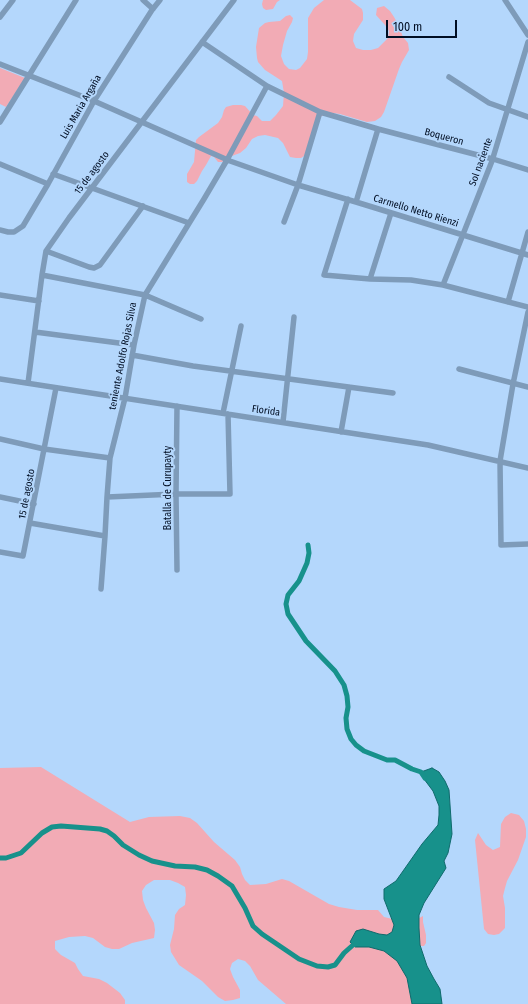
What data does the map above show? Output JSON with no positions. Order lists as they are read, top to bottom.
{
  "streets": {
    "street": [
      "Luis Maria Argaña",
      "Boqueron",
      "Sol naciente",
      "15 de agosto",
      "Carmello Netto Rienzi",
      "teniente Adolfo Rojas Silva",
      "Florida",
      "Batalla de Curupayty"
    ]
  },
  "crossings": [
    ["Luis Maria Argaña", "Carmello Netto Rienzi"],
    ["Boqueron", "Sol naciente"],
    ["Boqueron", "15 de agosto"],
    ["Boqueron", "teniente Adolfo Rojas Silva"],
    ["Sol naciente", "Carmello Netto Rienzi"],
    ["15 de agosto", "Carmello Netto Rienzi"],
    ["15 de agosto", "Florida"],
    ["Carmello Netto Rienzi", "teniente Adolfo Rojas Silva"],
    ["teniente Adolfo Rojas Silva", "Florida"],
    ["Florida", "Batalla de Curupayty"]
  ],
  "scale_bar": "100 m"
}
